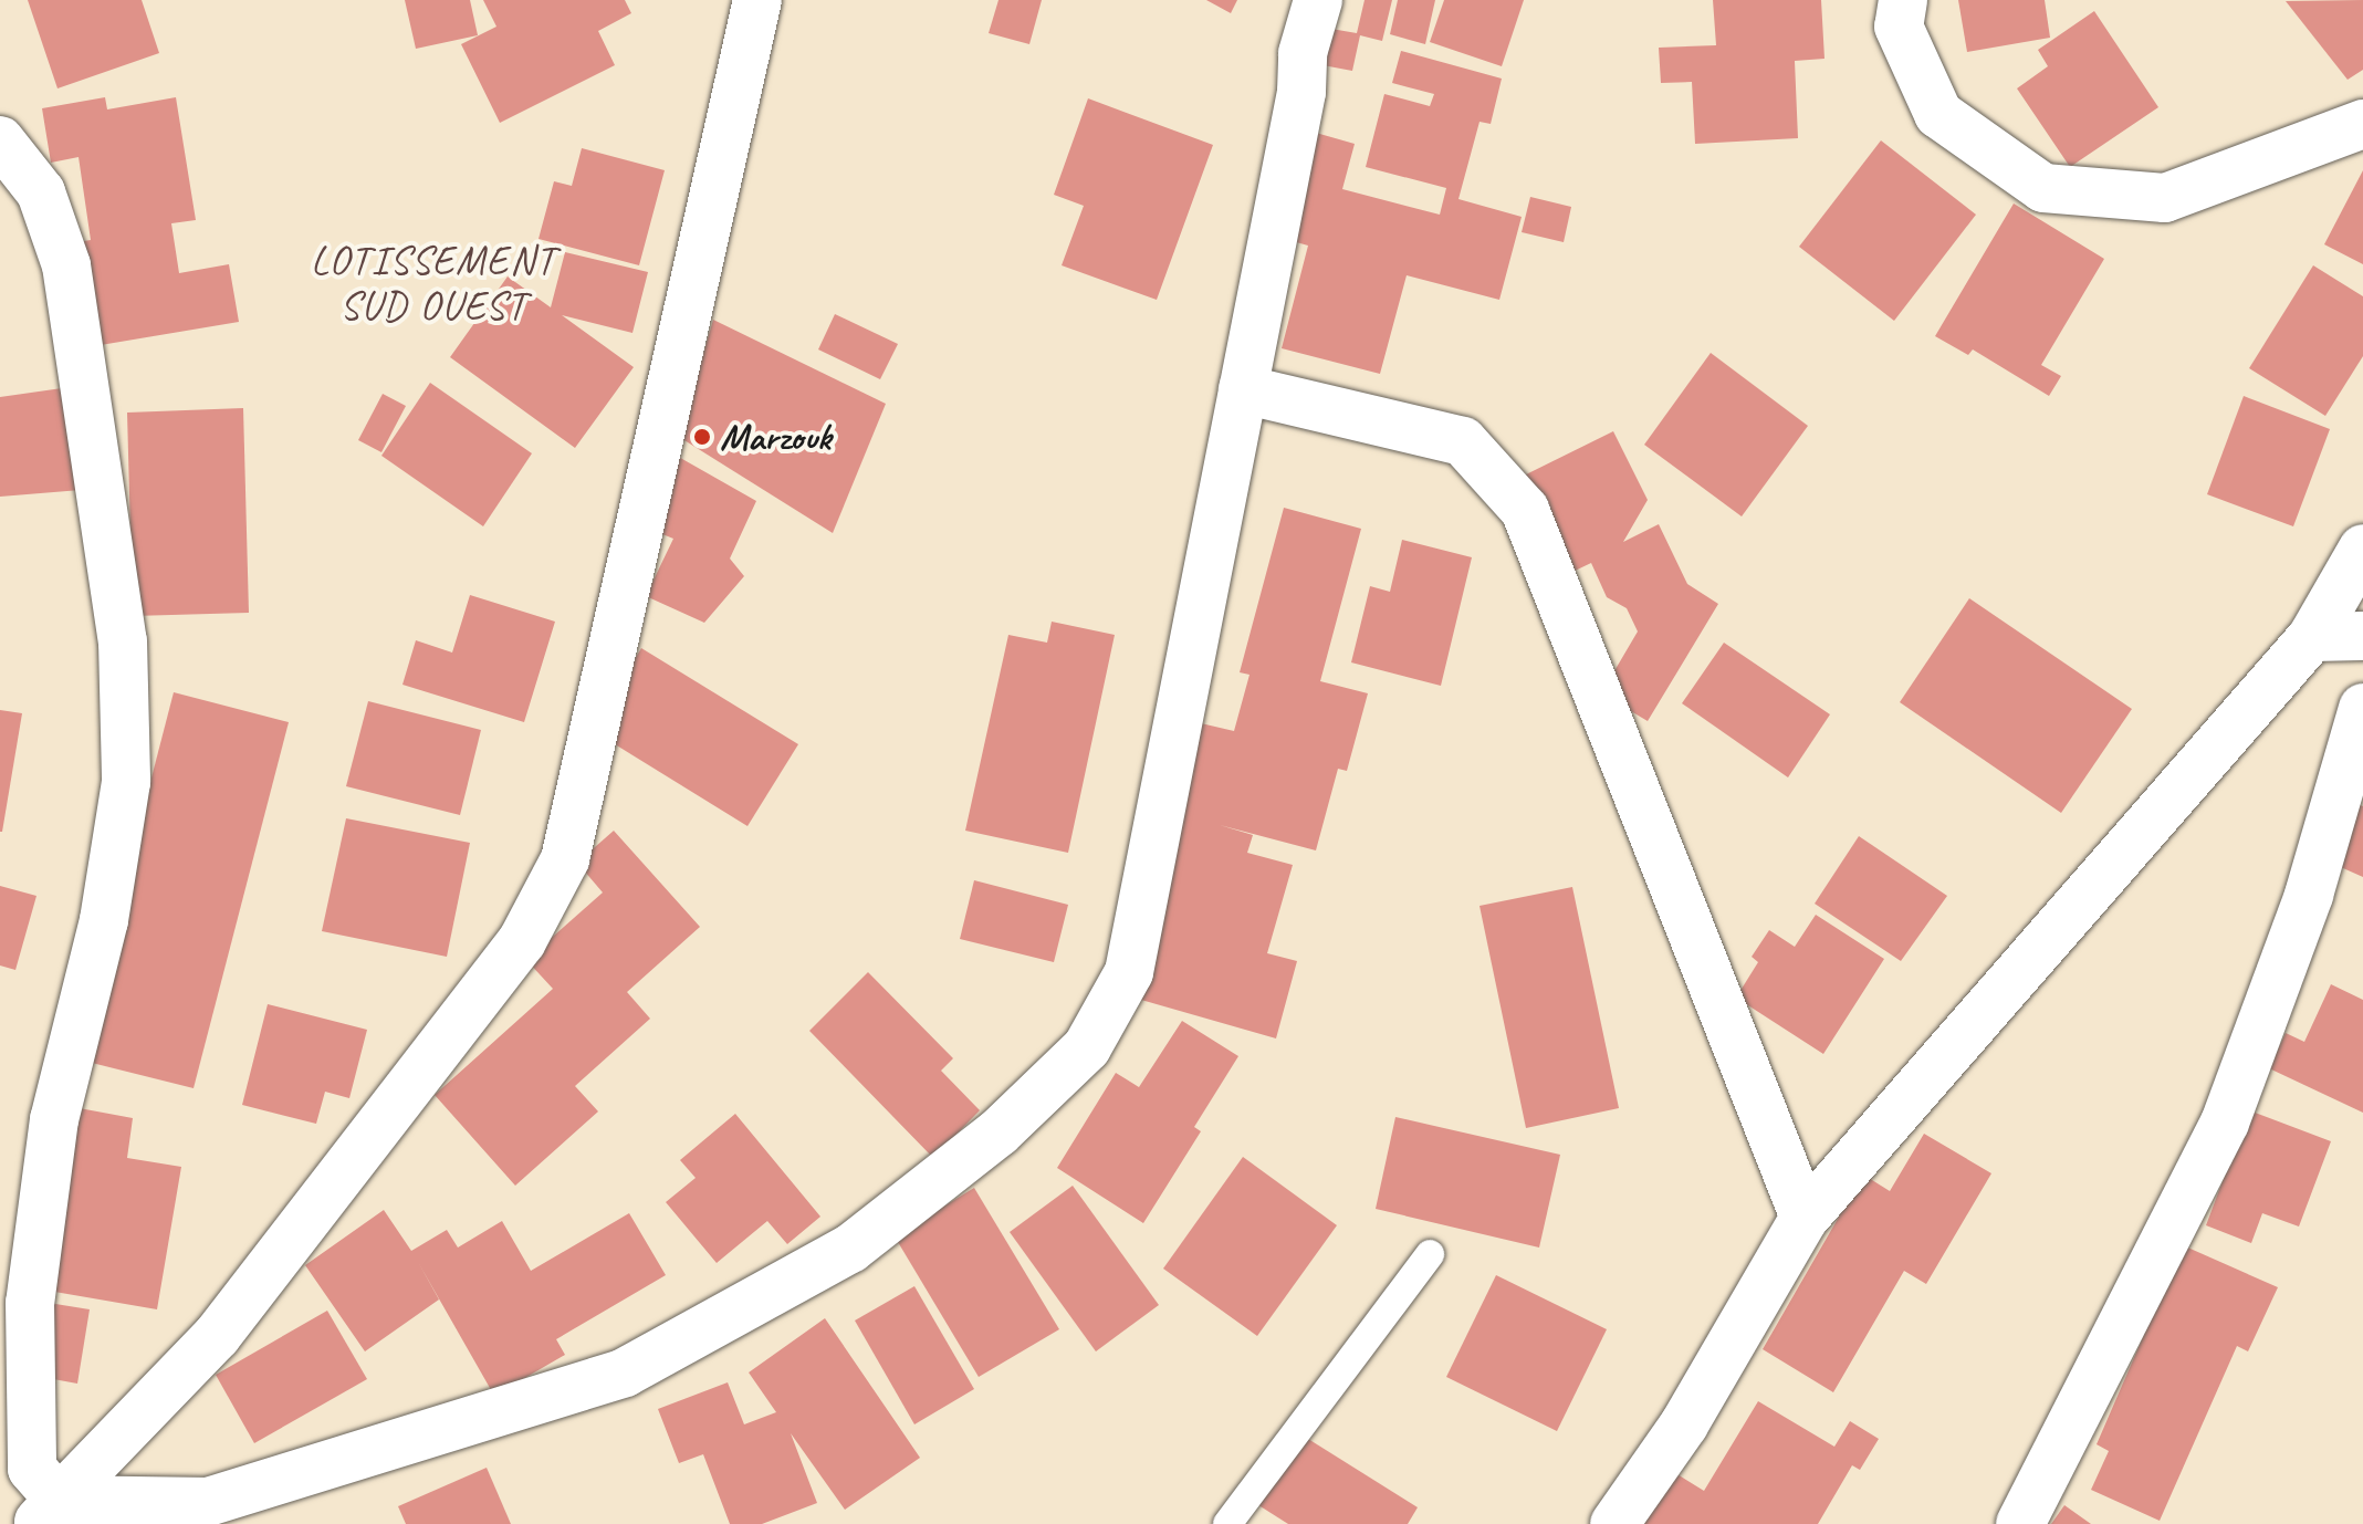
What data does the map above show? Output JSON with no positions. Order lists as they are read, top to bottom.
{
  "districts": ["LOTISSEMENT SUD OUEST"],
  "places": ["Marzouk"]
}
